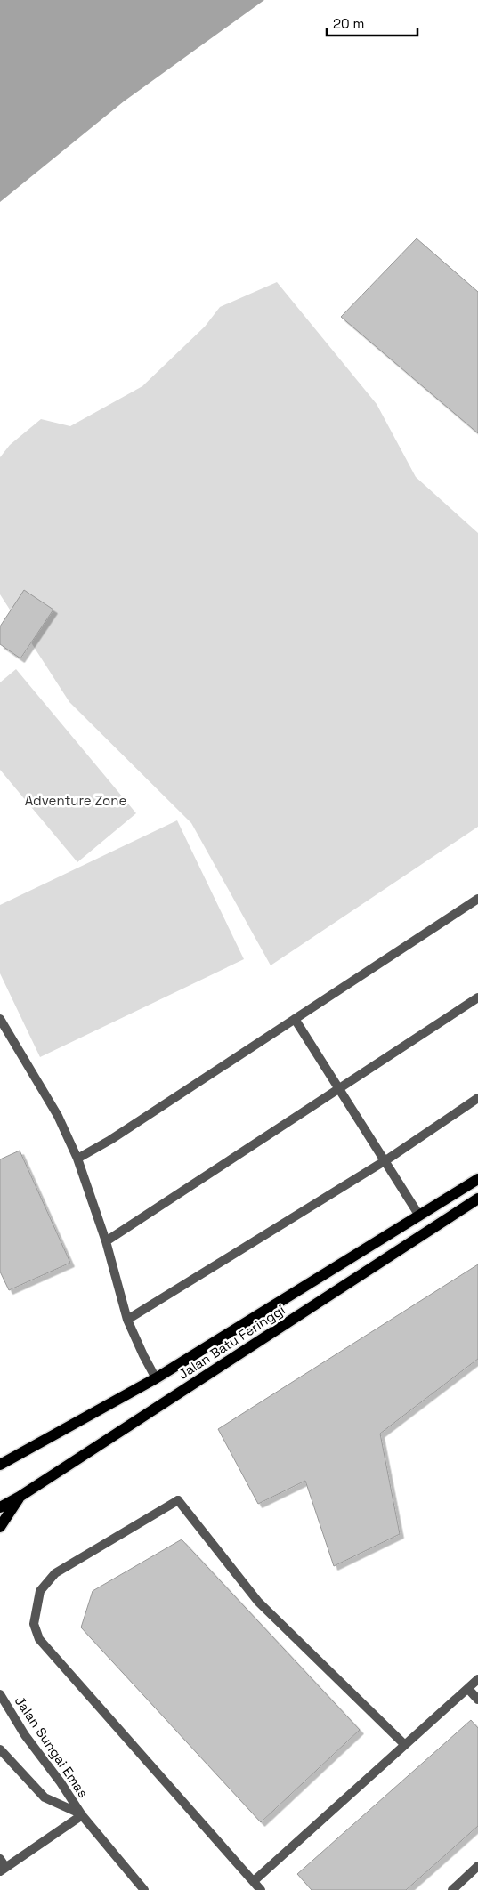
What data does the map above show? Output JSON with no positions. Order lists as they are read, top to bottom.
{
  "streets": {
    "main road": ["Jalan Batu Feringgi"],
    "street": ["Jalan Sungai Emas"]
  },
  "parks": ["Adventure Zone"],
  "scale_bar": "20 m"
}
